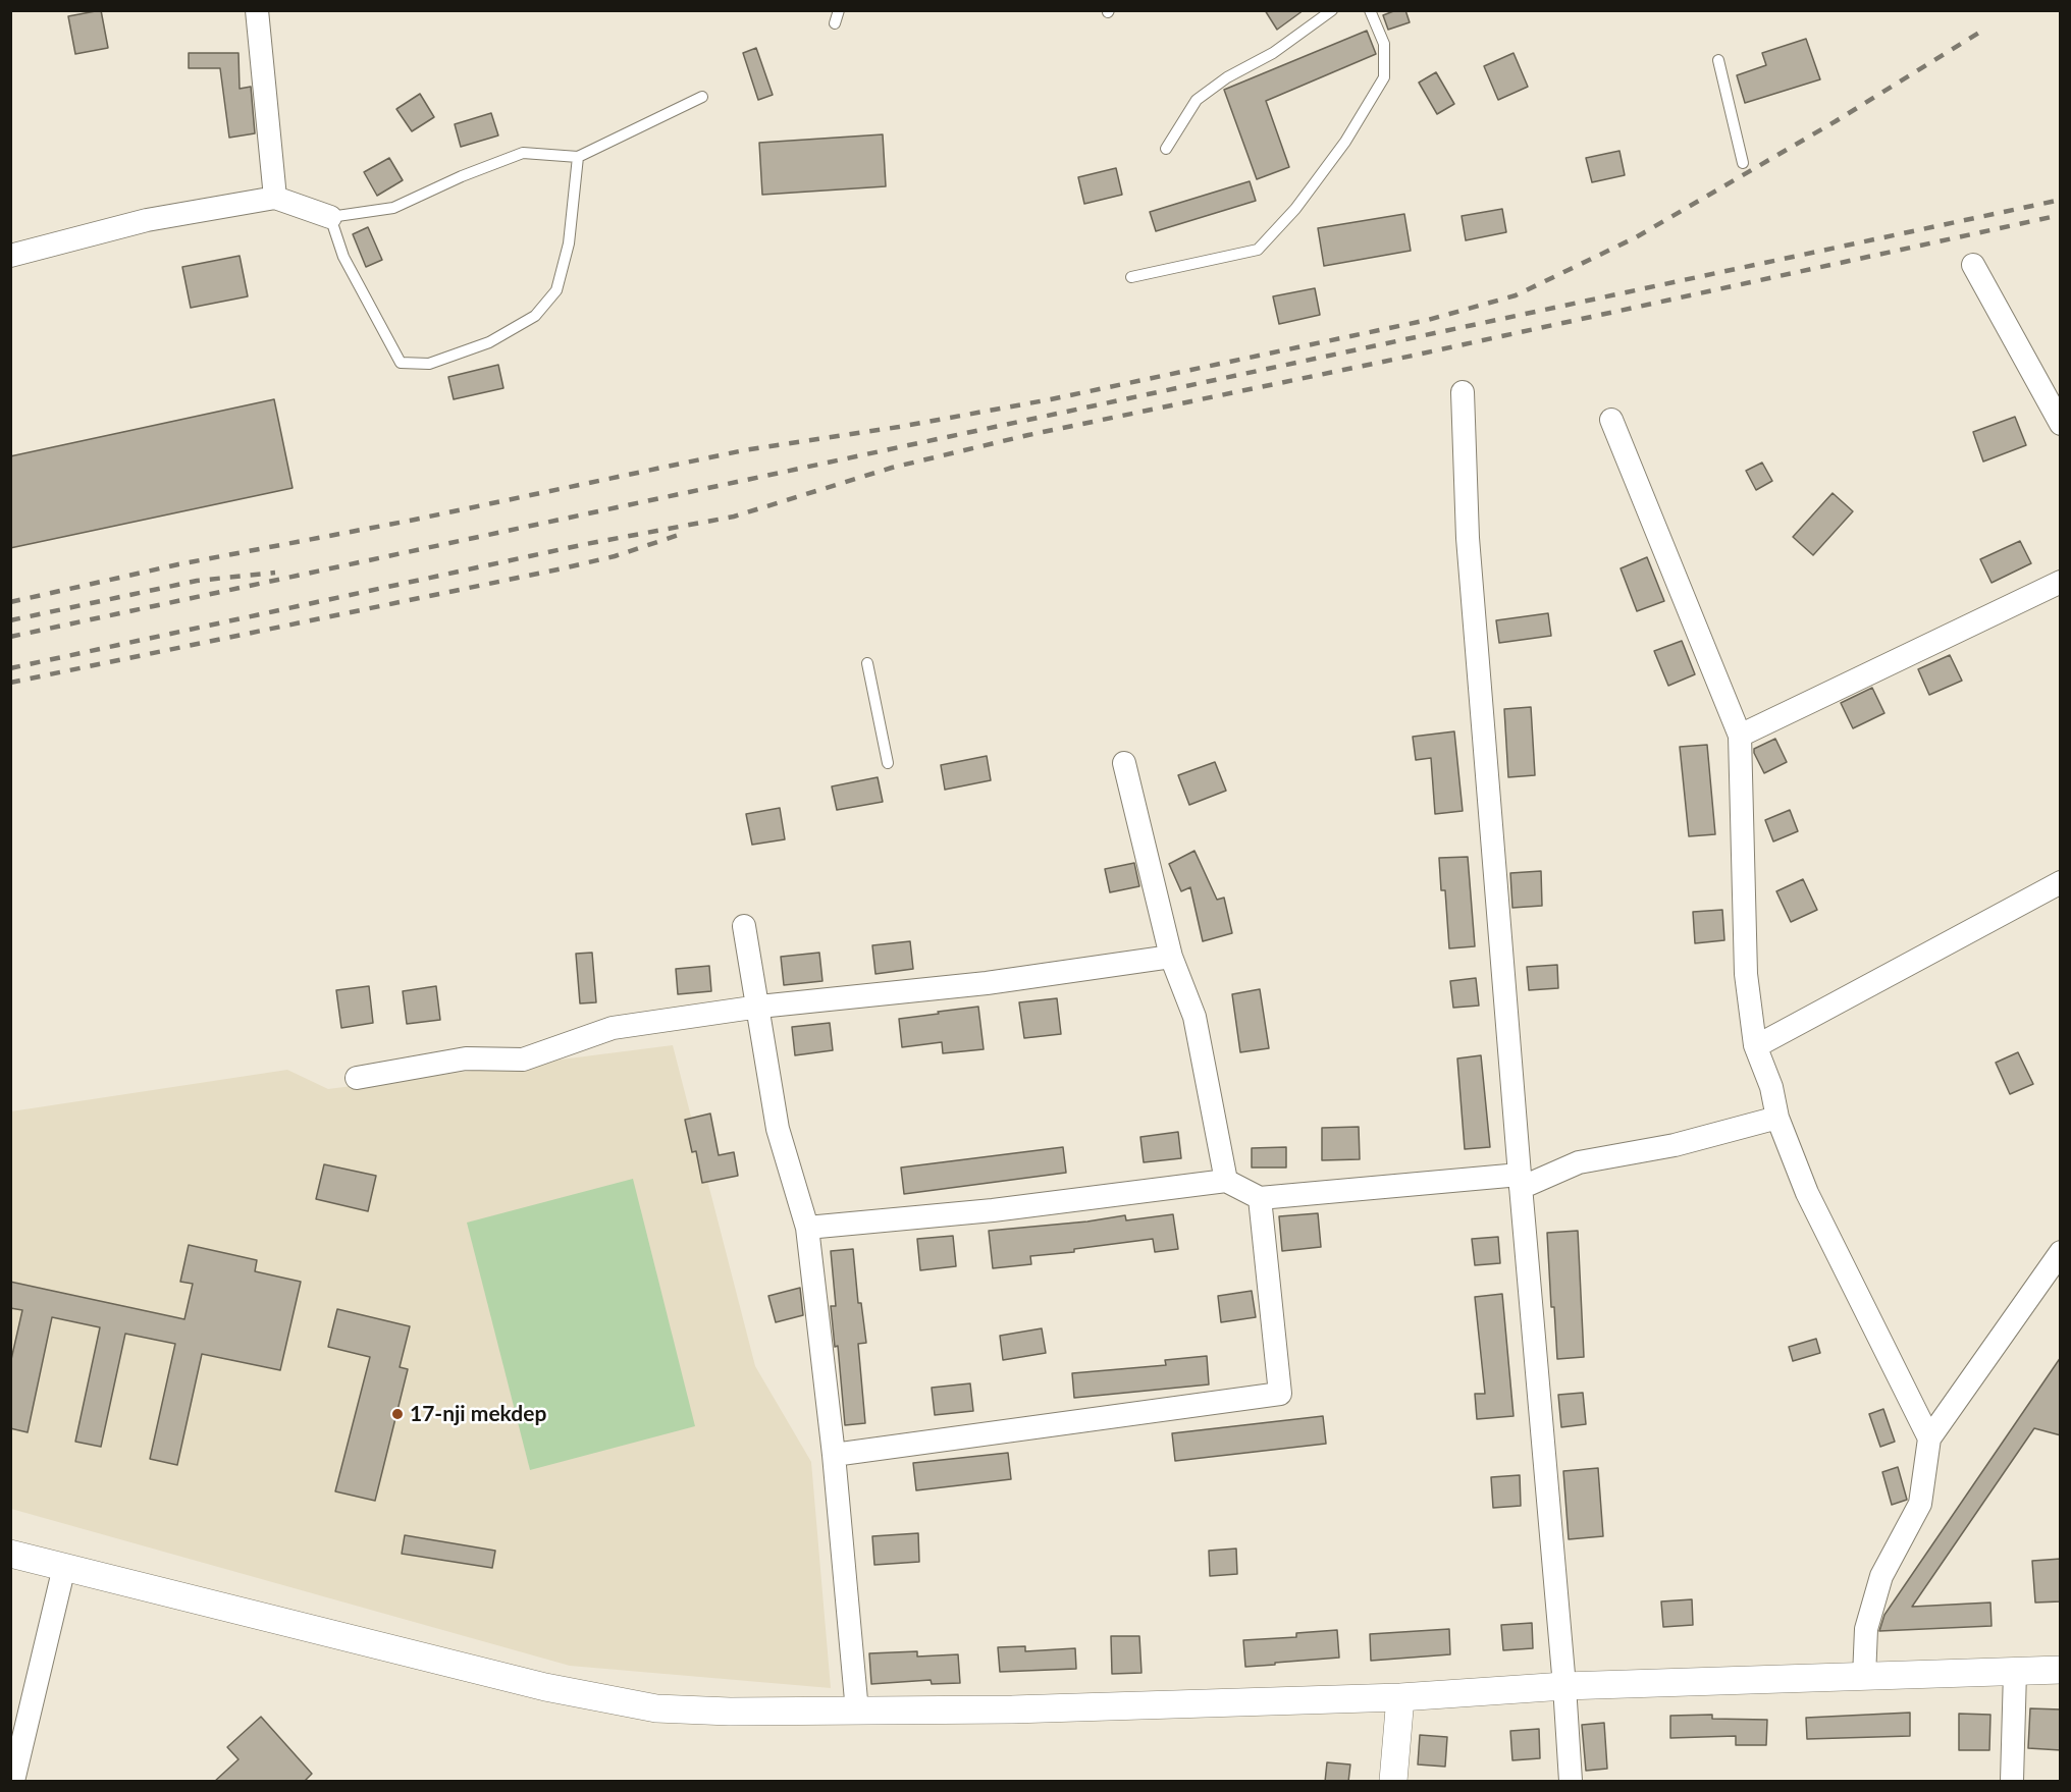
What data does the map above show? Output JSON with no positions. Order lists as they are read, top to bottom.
{
  "places": ["17-nji mekdep"]
}
